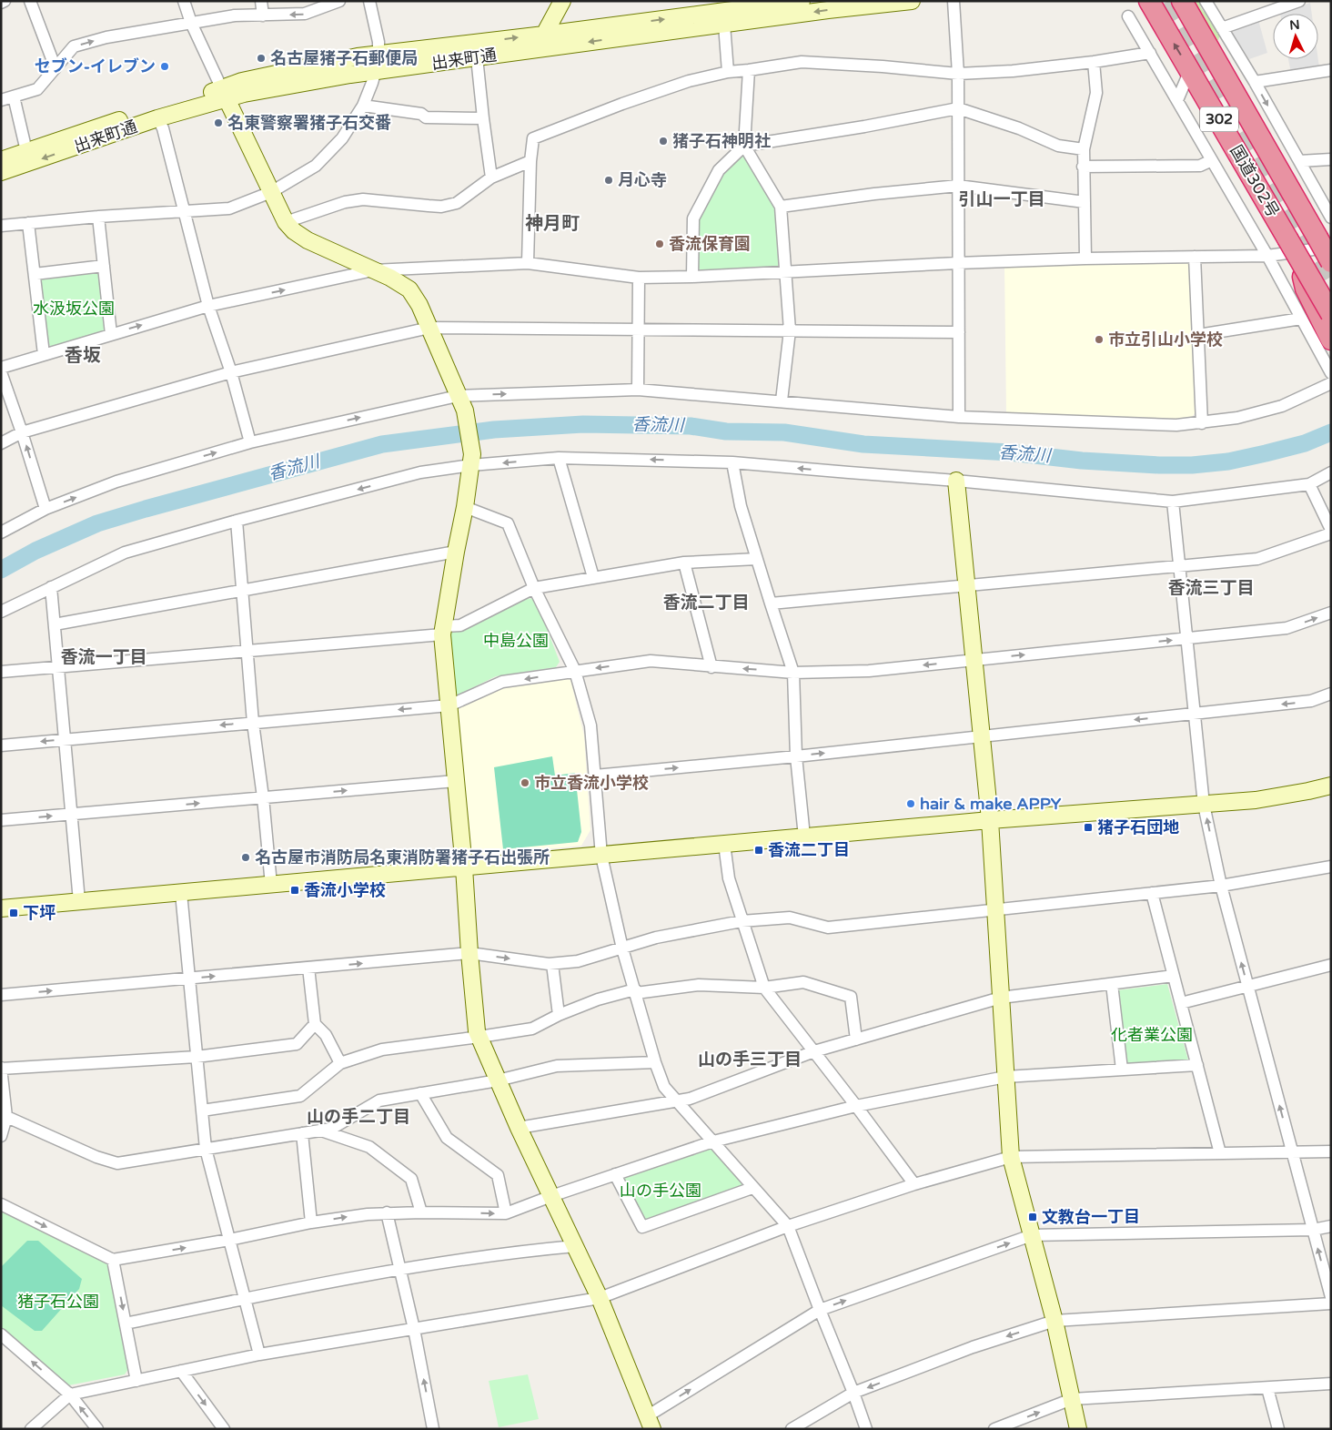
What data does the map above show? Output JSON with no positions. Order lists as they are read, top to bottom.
{
  "streets": {
    "highway": ["302", "国道302号"],
    "street": ["出来町通"]
  },
  "districts": [
    "引山一丁目",
    "神月町",
    "香坂",
    "香流三丁目",
    "香流二丁目",
    "香流一丁目",
    "山の手三丁目",
    "山の手二丁目"
  ],
  "water": ["香流川"],
  "parks": [
    "水汲坂公園",
    "中島公園",
    "化者業公園",
    "山の手公園",
    "猪子石公園"
  ],
  "places": {
    "other": [
      "名古屋猪子石郵便局",
      "セブン-イレブン",
      "名東警察署猪子石交番",
      "猪子石神明社",
      "月心寺",
      "香流保育園",
      "市立引山小学校",
      "市立香流小学校",
      "hair & make APPY",
      "名古屋市消防局名東消防署猪子石出張所"
    ],
    "transit": [
      "猪子石団地",
      "香流二丁目",
      "香流小学校",
      "下坪",
      "文教台一丁目"
    ]
  },
  "north": "top"
}
